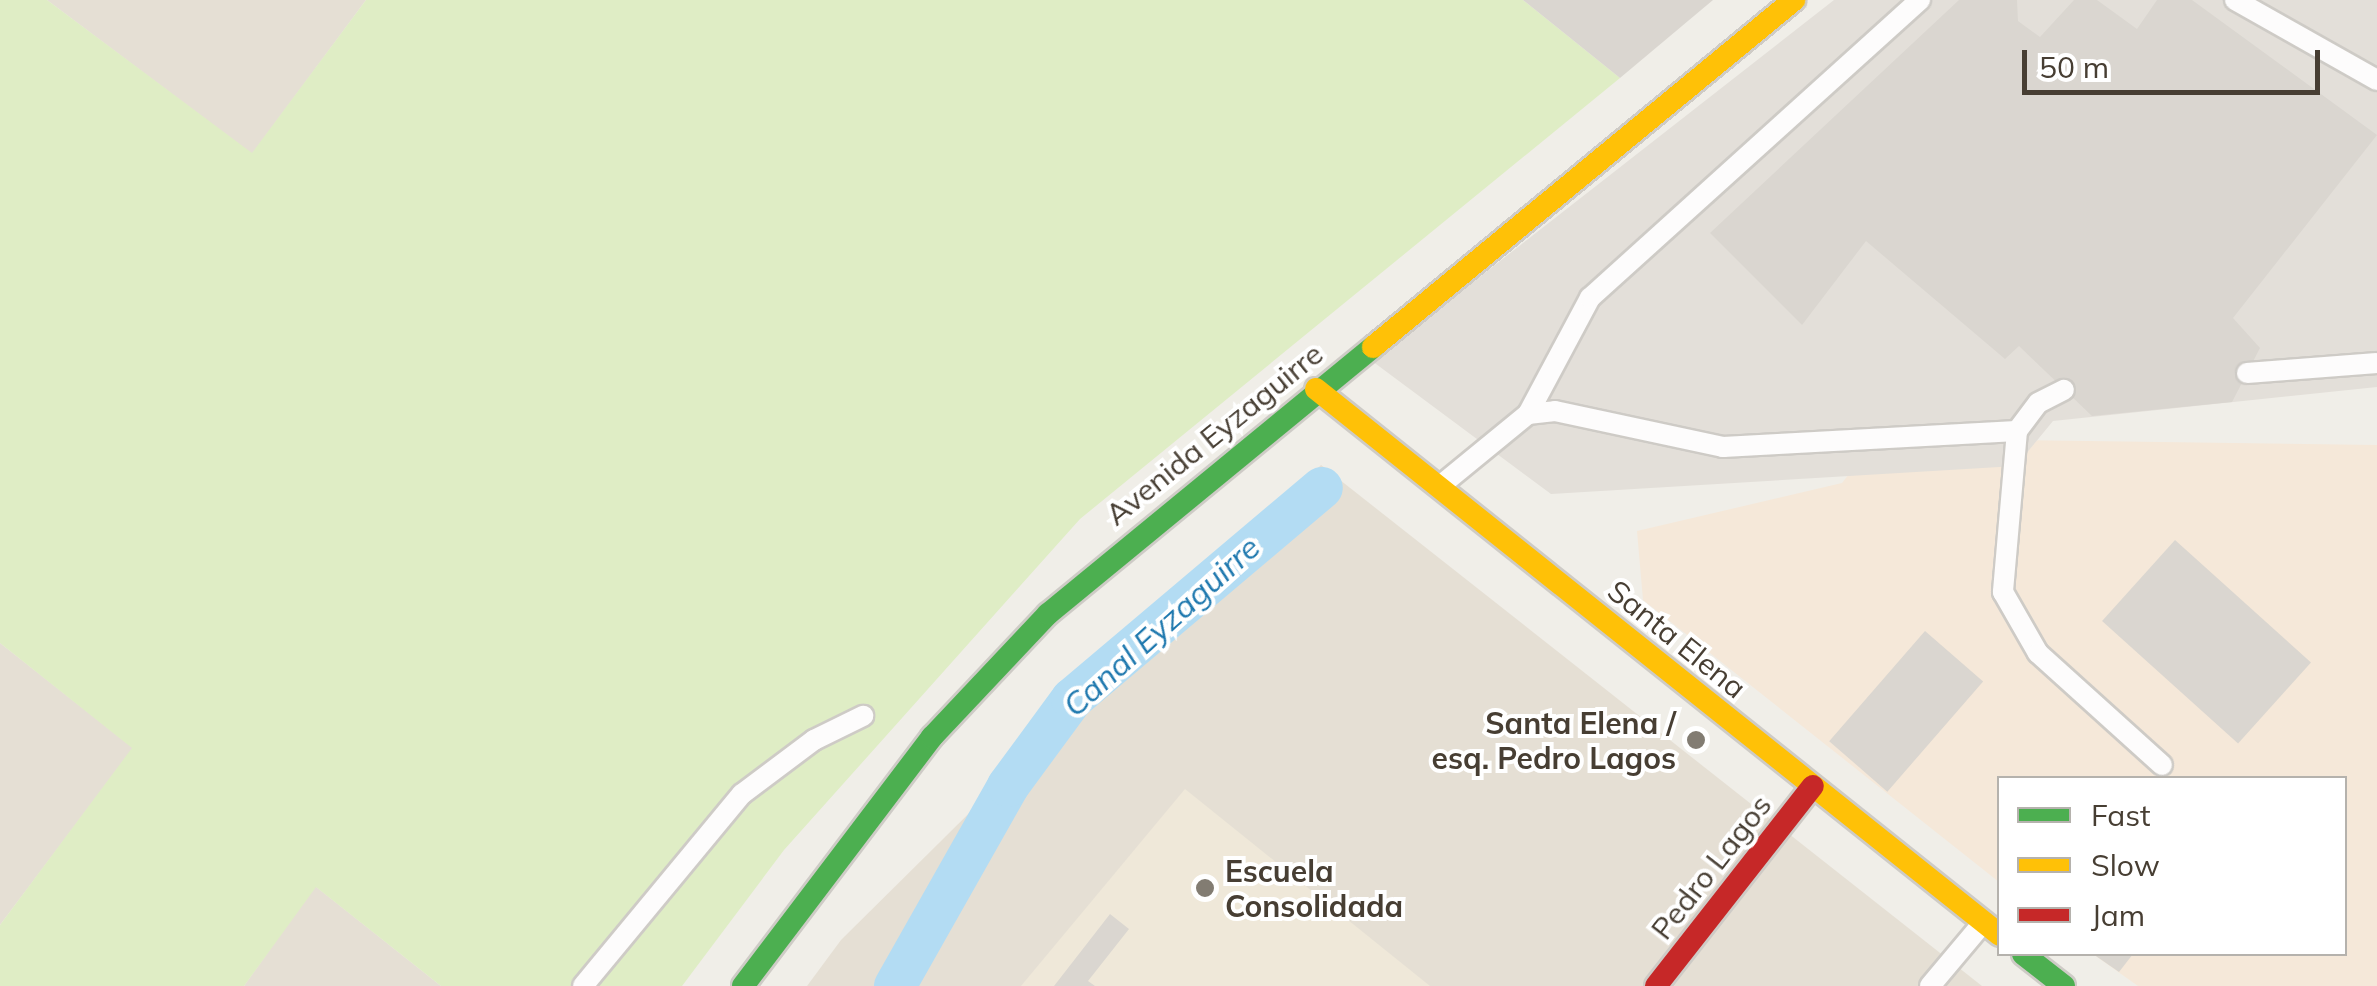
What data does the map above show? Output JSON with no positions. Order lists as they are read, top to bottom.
{
  "streets": {
    "main road": ["Avenida Eyzaguirre", "Santa Elena", "Pedro Lagos"]
  },
  "crossings": [
    ["Avenida Eyzaguirre", "Santa Elena"],
    ["Santa Elena", "Pedro Lagos"]
  ],
  "water": ["Canal Eyzaguirre"],
  "places": ["Santa Elena / esq. Pedro Lagos", "Escuela Consolidada"],
  "legend": ["Fast", "Slow", "Jam"],
  "scale_bar": "50 m"
}
